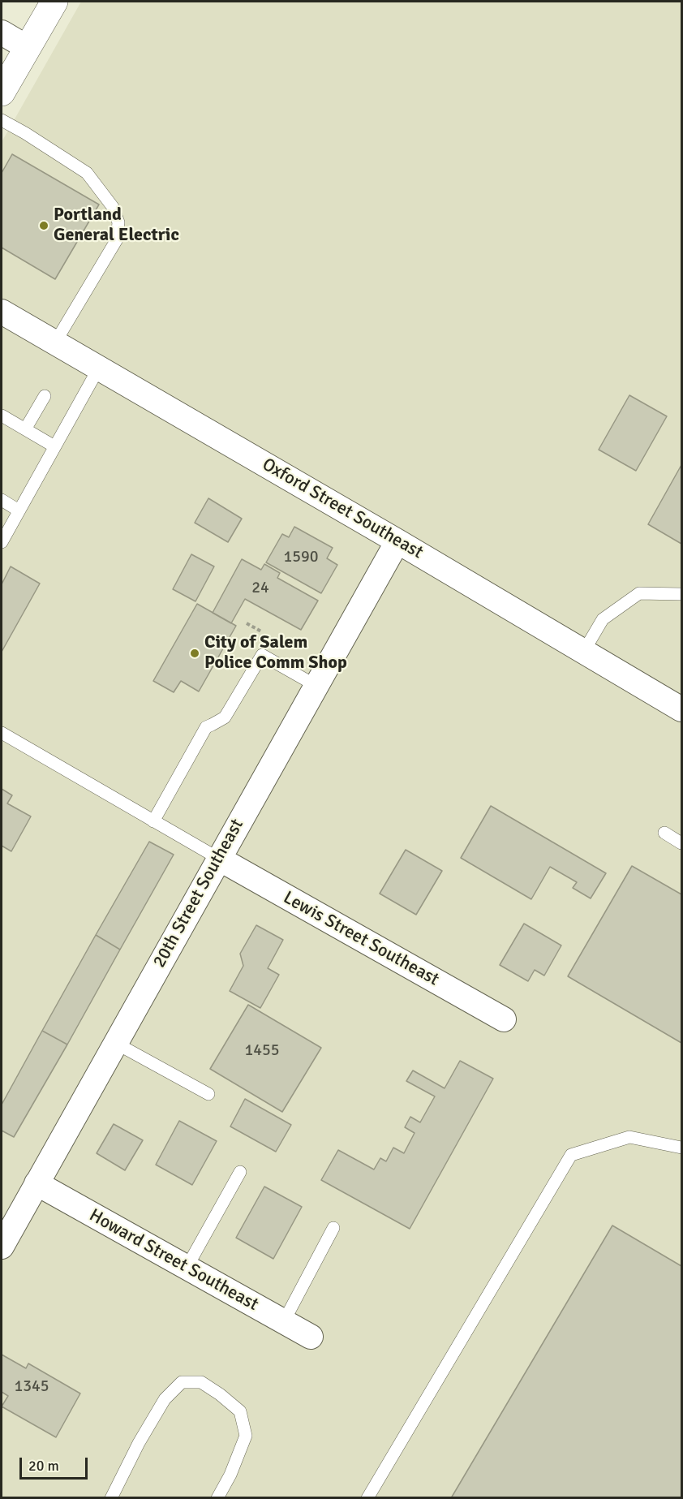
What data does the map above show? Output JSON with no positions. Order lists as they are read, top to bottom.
{
  "streets": {
    "street": [
      "Oxford Street Southeast",
      "20th Street Southeast",
      "Lewis Street Southeast",
      "Howard Street Southeast"
    ]
  },
  "crossings": [
    ["Oxford Street Southeast", "20th Street Southeast"],
    ["20th Street Southeast", "Lewis Street Southeast"],
    ["20th Street Southeast", "Howard Street Southeast"]
  ],
  "places": ["Portland General Electric", "City of Salem Police Comm Shop"],
  "house_numbers": [
    "1590",
    "24",
    "1455",
    "1345"
  ],
  "scale_bar": "20 m"
}
